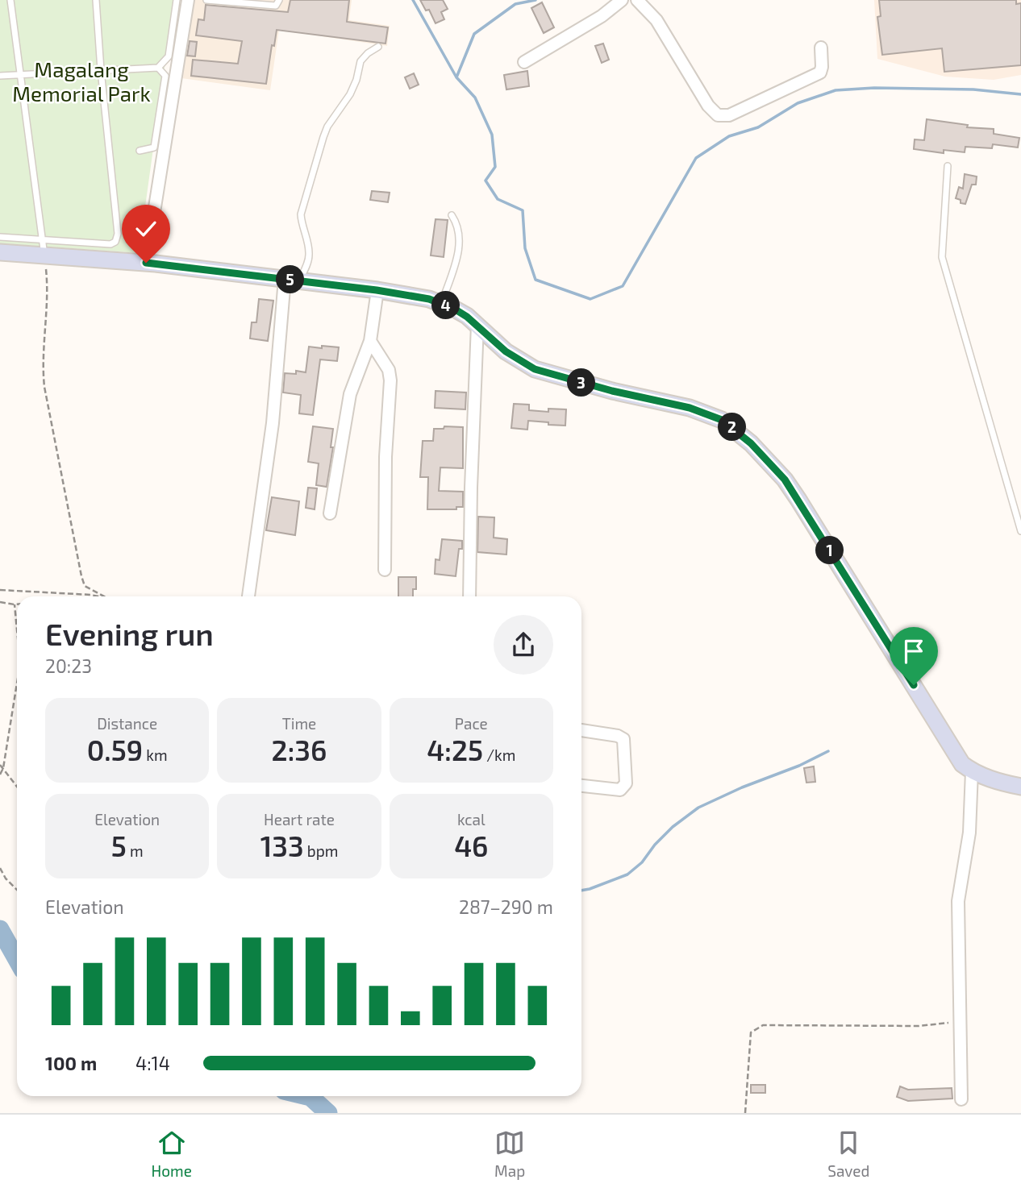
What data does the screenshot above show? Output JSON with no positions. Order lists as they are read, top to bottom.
{
  "parks": ["Magalang Memorial Park"],
  "page": {
    "pins": [
      "5",
      "4",
      "3",
      "2",
      "1"
    ],
    "heading": ["Evening run", "20:23"],
    "stats": [
      ["Distance", "0.59 km"],
      ["Time", "2:36"],
      ["Pace", "4:25 /km"],
      ["Elevation", "5 m"],
      ["Heart rate", "133 bpm"],
      ["kcal", "46"]
    ],
    "chart": ["Elevation", "287–290 m"],
    "list": [
      {
        "name": "100 m",
        "note": "4:14"
      }
    ],
    "tabs": ["Home", "Map", "Saved"]
  }
}
